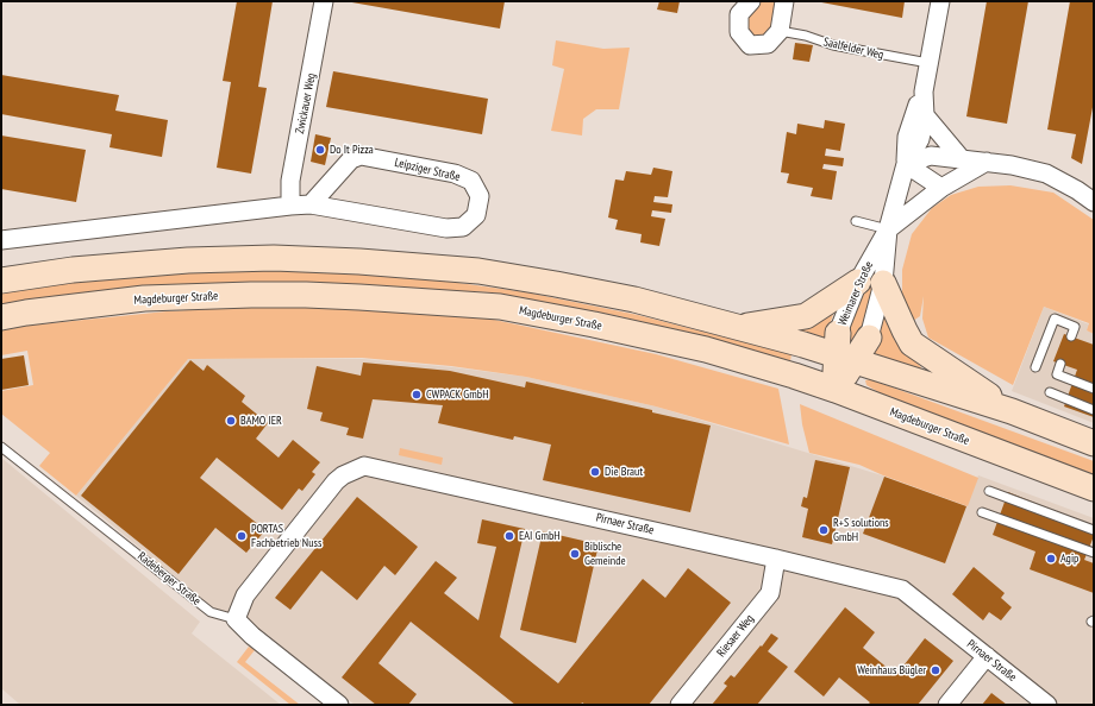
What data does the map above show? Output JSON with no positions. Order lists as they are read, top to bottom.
{
  "streets": {
    "main road": ["Magdeburger Straße"],
    "street": [
      "Zwickauer Weg",
      "Leipziger Straße",
      "Weimarer Straße",
      "Pirnaer Straße",
      "Radeberger Straße",
      "Riesaer Weg"
    ],
    "lane": ["Saalfelder Weg"]
  },
  "crossings": [
    ["Saalfelder Weg", "Weimarer Straße"],
    ["Zwickauer Weg", "Leipziger Straße"],
    ["Pirnaer Straße", "Radeberger Straße"],
    ["Pirnaer Straße", "Riesaer Weg"]
  ],
  "places": [
    "Do It Pizza",
    "CWPACK GmbH",
    "BAMO IER",
    "Die Braut",
    "R+S solutions GmbH",
    "PORTAS Fachbetrieb Nuss",
    "EAI GmbH",
    "Biblische Gemeinde",
    "Agip",
    "Weinhaus Bügler"
  ]
}
